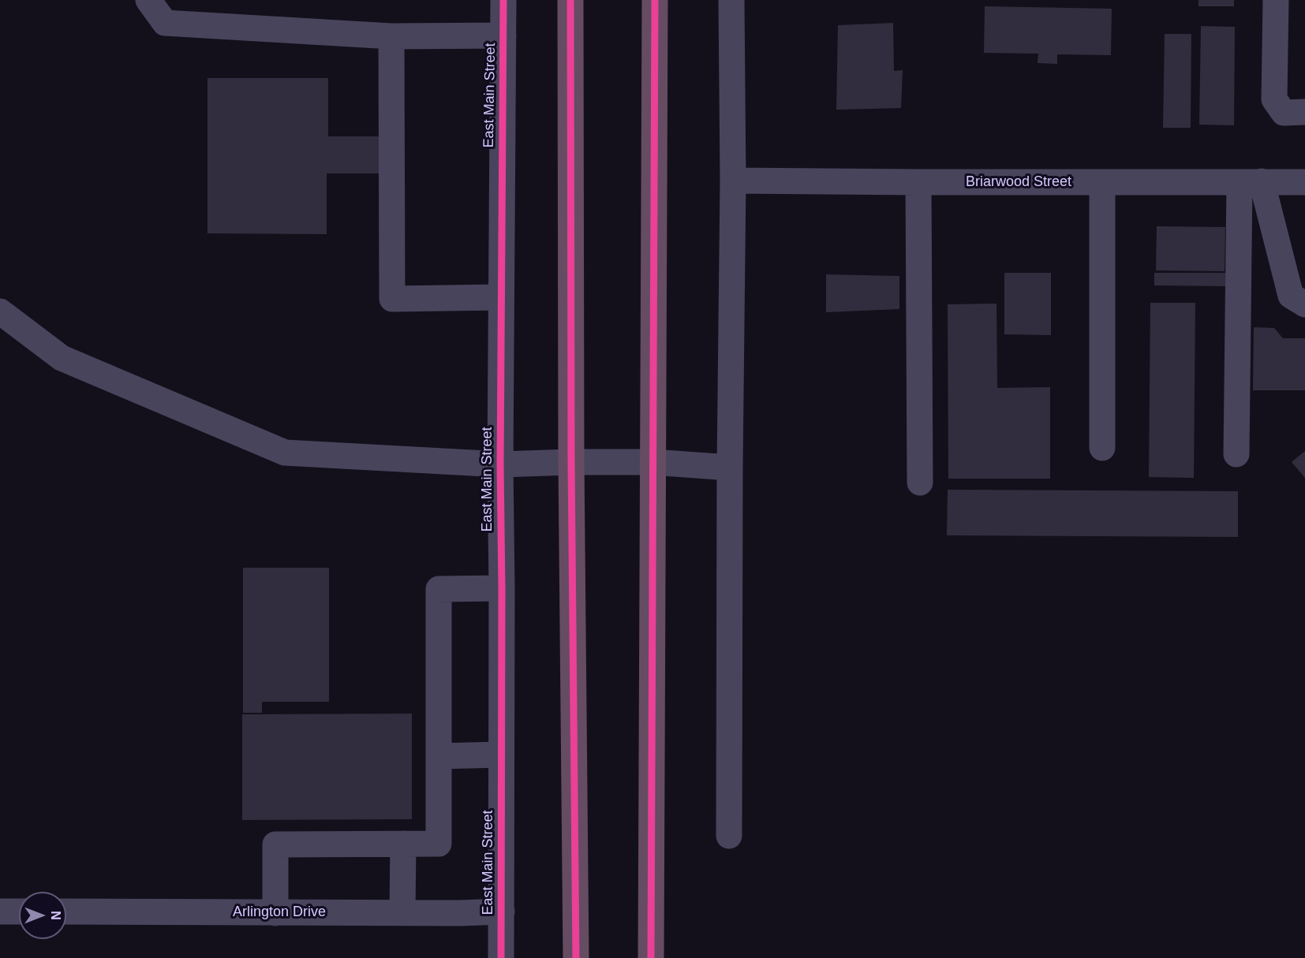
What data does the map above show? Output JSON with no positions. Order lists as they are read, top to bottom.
{
  "streets": {
    "street": ["East Main Street", "Briarwood Street", "Arlington Drive"]
  },
  "crossings": [
    ["East Main Street", "Arlington Drive"]
  ],
  "north": "right"
}
